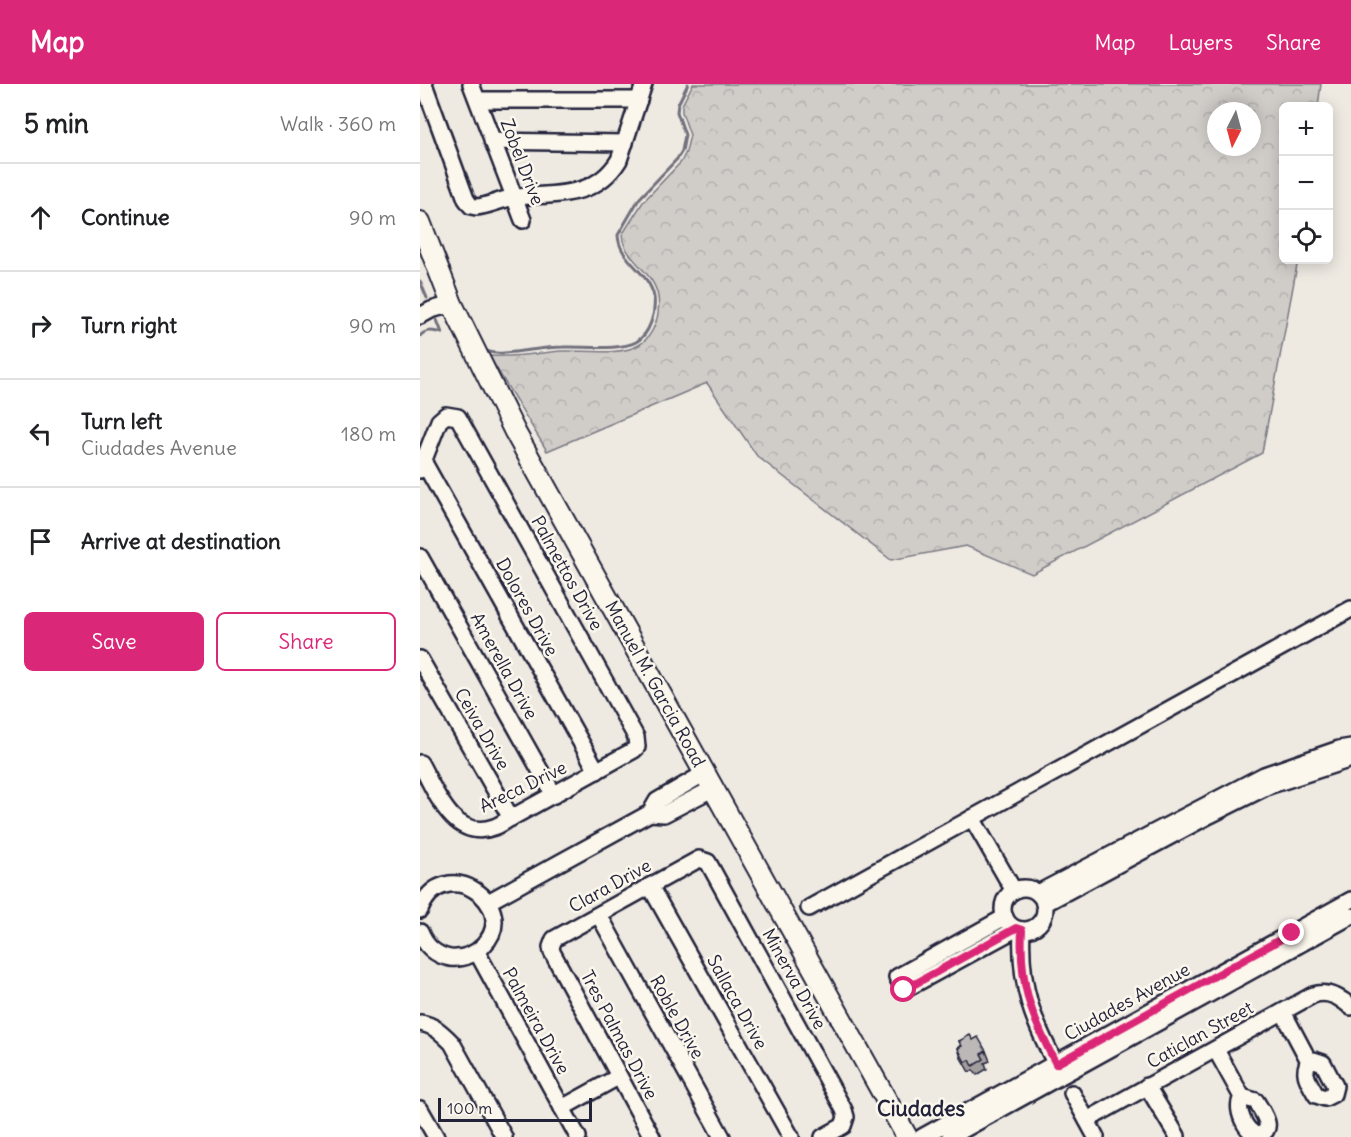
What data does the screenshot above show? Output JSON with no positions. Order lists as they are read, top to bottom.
{
  "streets": {
    "main road": ["Manuel M. Garcia Road"],
    "street": [
      "Zobel Drive",
      "Palmettos Drive",
      "Dolores Drive",
      "Amerella Drive",
      "Ceiva Drive",
      "Areca Drive",
      "Clara Drive",
      "Minerva Drive",
      "Sallaca Drive",
      "Ciudades Avenue",
      "Roble Drive",
      "Palmeira Drive",
      "Tres Palmas Drive",
      "Caticlan Street"
    ]
  },
  "crossings": [
    ["Palmettos Drive", "Dolores Drive"],
    ["Palmettos Drive", "Areca Drive"],
    ["Dolores Drive", "Areca Drive"],
    ["Amerella Drive", "Areca Drive"],
    ["Ceiva Drive", "Areca Drive"],
    ["Clara Drive", "Minerva Drive"],
    ["Clara Drive", "Sallaca Drive"],
    ["Clara Drive", "Roble Drive"],
    ["Clara Drive", "Tres Palmas Drive"]
  ],
  "districts": ["Ciudades"],
  "scale_bar": "100 m",
  "north": "bottom",
  "page": {
    "header": "Map",
    "nav": ["Map", "Layers", "Share"],
    "heading": ["5 min", "Walk · 360 m"],
    "map_buttons": ["+", "−"],
    "list": [
      ["Continue", "90 m"],
      ["Turn right", "90 m"],
      ["Turn left", "Ciudades Avenue", "180 m"],
      "Arrive at destination"
    ],
    "buttons": ["Save", "Share"],
    "scale": "100 m"
  }
}
